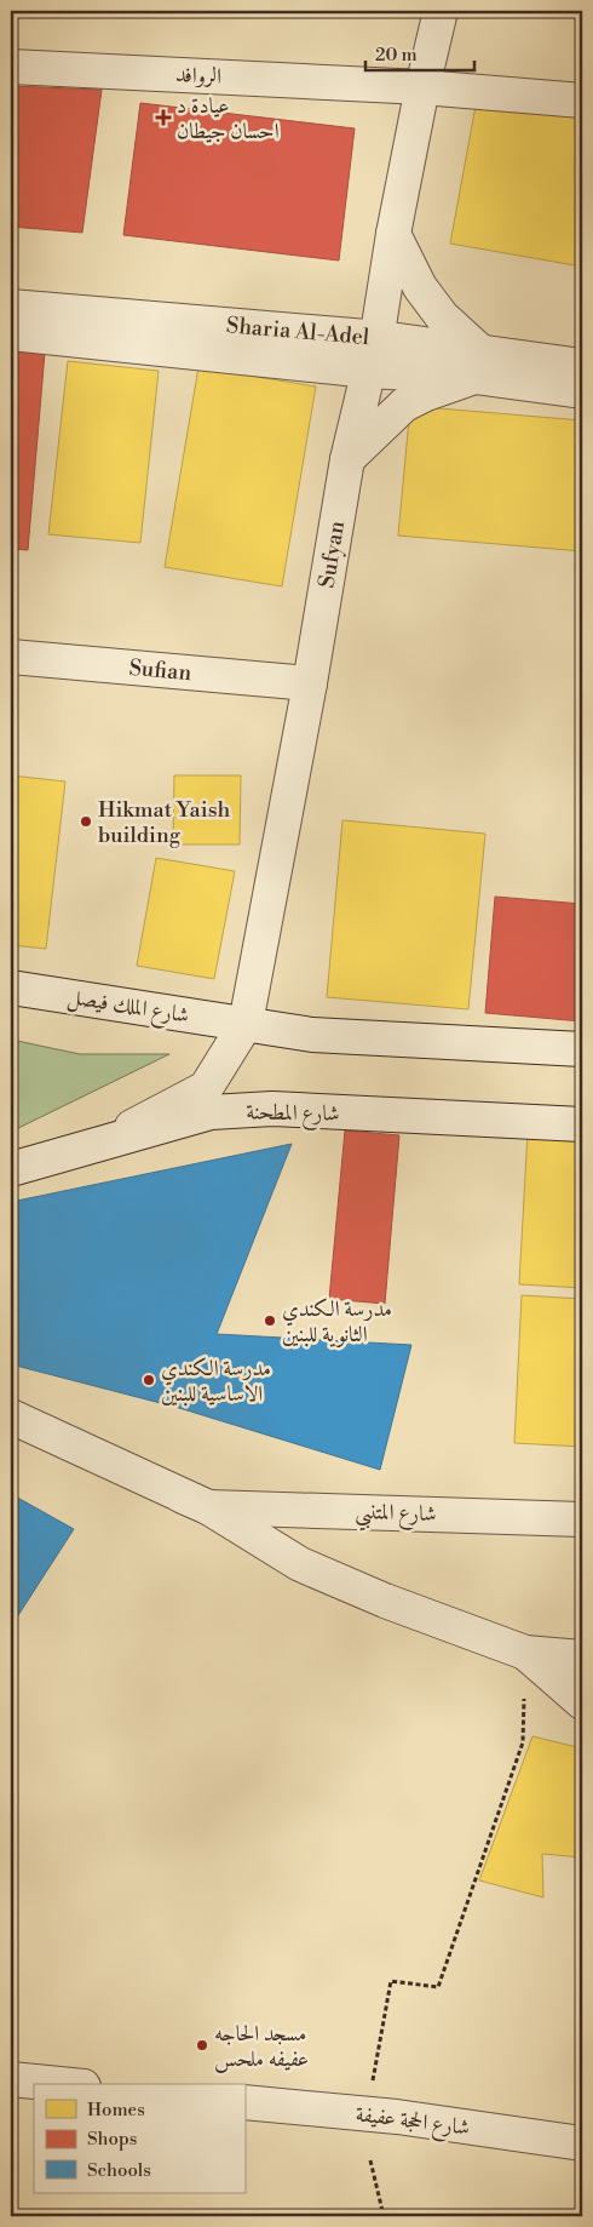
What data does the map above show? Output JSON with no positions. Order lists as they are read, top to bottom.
{
  "streets": {
    "street": [
      "الروافد",
      "Sharia Al-Adel",
      "Sufyan",
      "Sufian",
      "شارع الملك فيصل",
      "شارع المطحنة",
      "شارع المتنبي",
      "شارع الحجة عفيفة"
    ]
  },
  "crossings": [
    ["الروافد", "Sufyan"],
    ["Sharia Al-Adel", "Sufyan"],
    ["Sufyan", "Sufian"],
    ["Sufyan", "شارع الملك فيصل"]
  ],
  "places": {
    "health": ["عيادة د احسان جيطان"],
    "other": [
      "Hikmat Yaish building",
      "مدرسة الكندي الثانوية للبنين",
      "مدرسة الكندي الاساسية للبنين",
      "مسجد الحاجه عفيفه ملحس"
    ]
  },
  "legend": ["Homes", "Shops", "Schools"],
  "scale_bar": "20 m"
}
